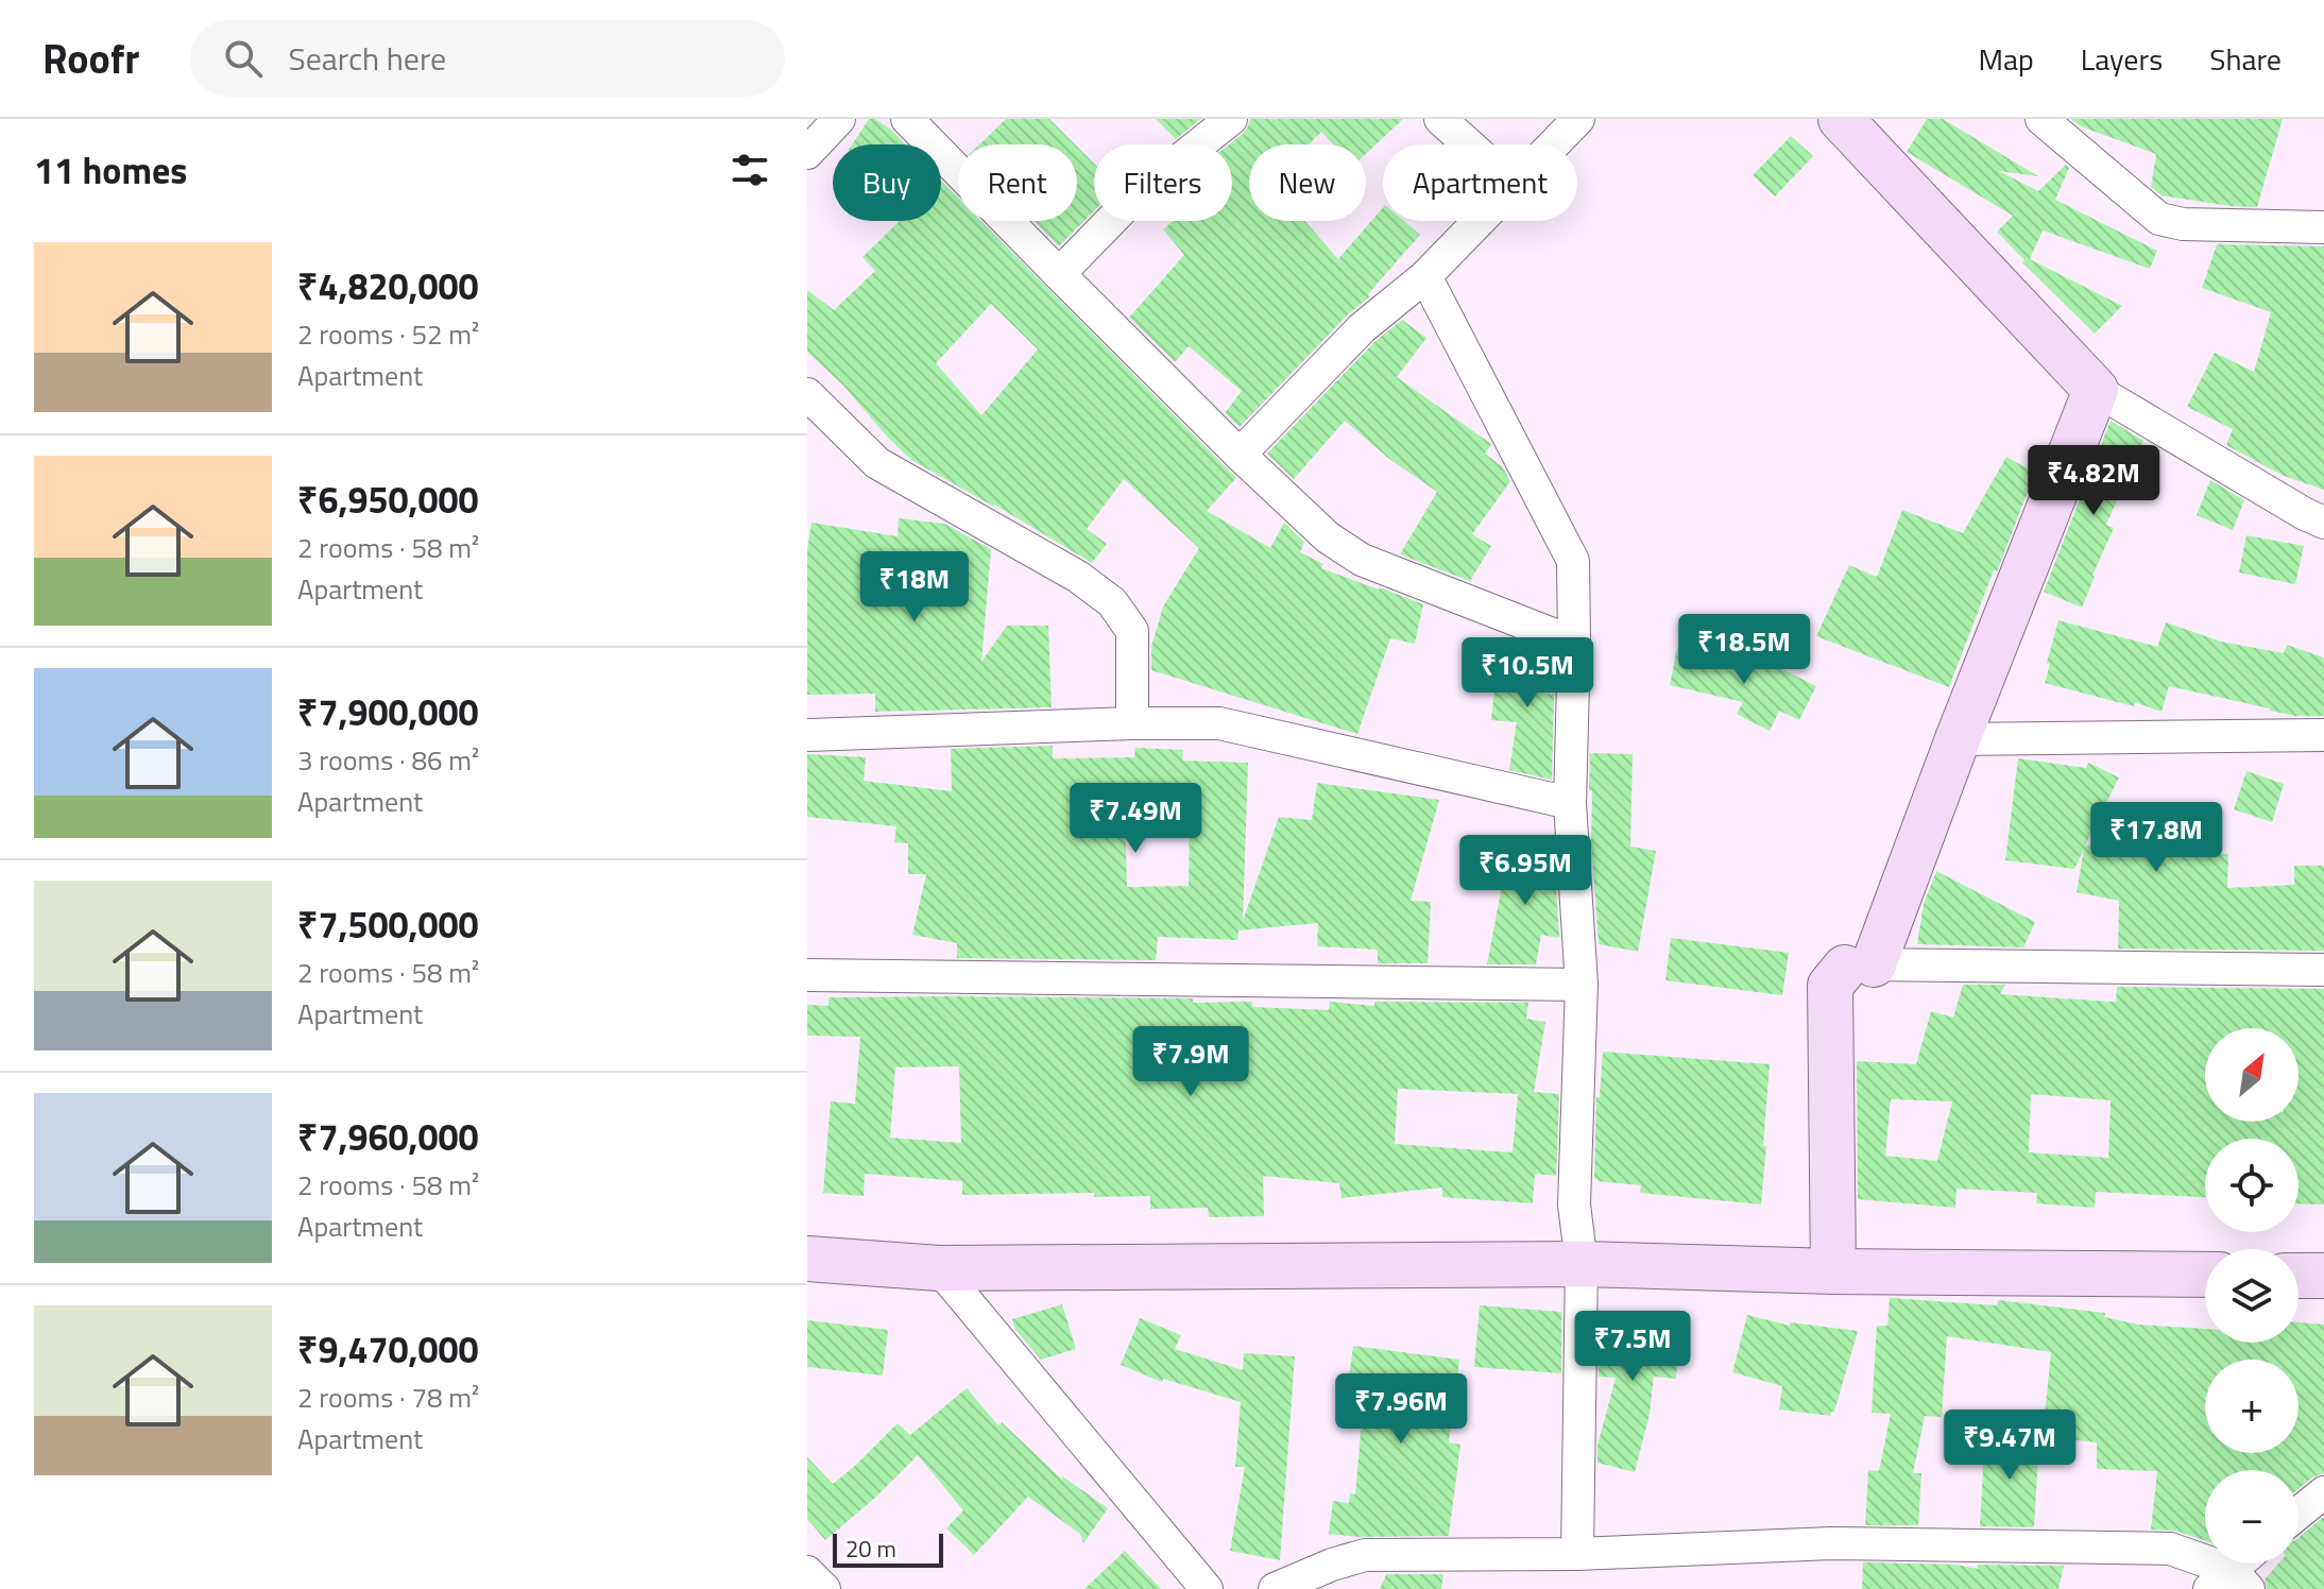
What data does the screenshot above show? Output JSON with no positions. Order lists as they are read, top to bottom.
{
  "scale_bar": "20 m",
  "north": "top right",
  "page": {
    "header": "Roofr",
    "search": "Search here",
    "nav": ["Map", "Layers", "Share"],
    "heading": "11 homes",
    "chip": [
      "Buy",
      "Rent",
      "Filters",
      "New",
      "Apartment"
    ],
    "list": [
      {
        "name": "₹4,820,000",
        "note": "2 rooms · 52 m² · Apartment"
      },
      {
        "name": "₹6,950,000",
        "note": "2 rooms · 58 m² · Apartment"
      },
      {
        "name": "₹7,900,000",
        "note": "3 rooms · 86 m² · Apartment"
      },
      {
        "name": "₹7,500,000",
        "note": "2 rooms · 58 m² · Apartment"
      },
      {
        "name": "₹7,960,000",
        "note": "2 rooms · 58 m² · Apartment"
      },
      {
        "name": "₹9,470,000",
        "note": "2 rooms · 78 m² · Apartment"
      }
    ],
    "price": [
      "₹4.82M",
      "₹18M",
      "₹18.5M",
      "₹10.5M",
      "₹7.49M",
      "₹17.8M",
      "₹6.95M",
      "₹7.9M",
      "₹7.5M",
      "₹7.96M",
      "₹9.47M"
    ],
    "map_buttons": ["+", "−"],
    "scale": "20 m"
  }
}
